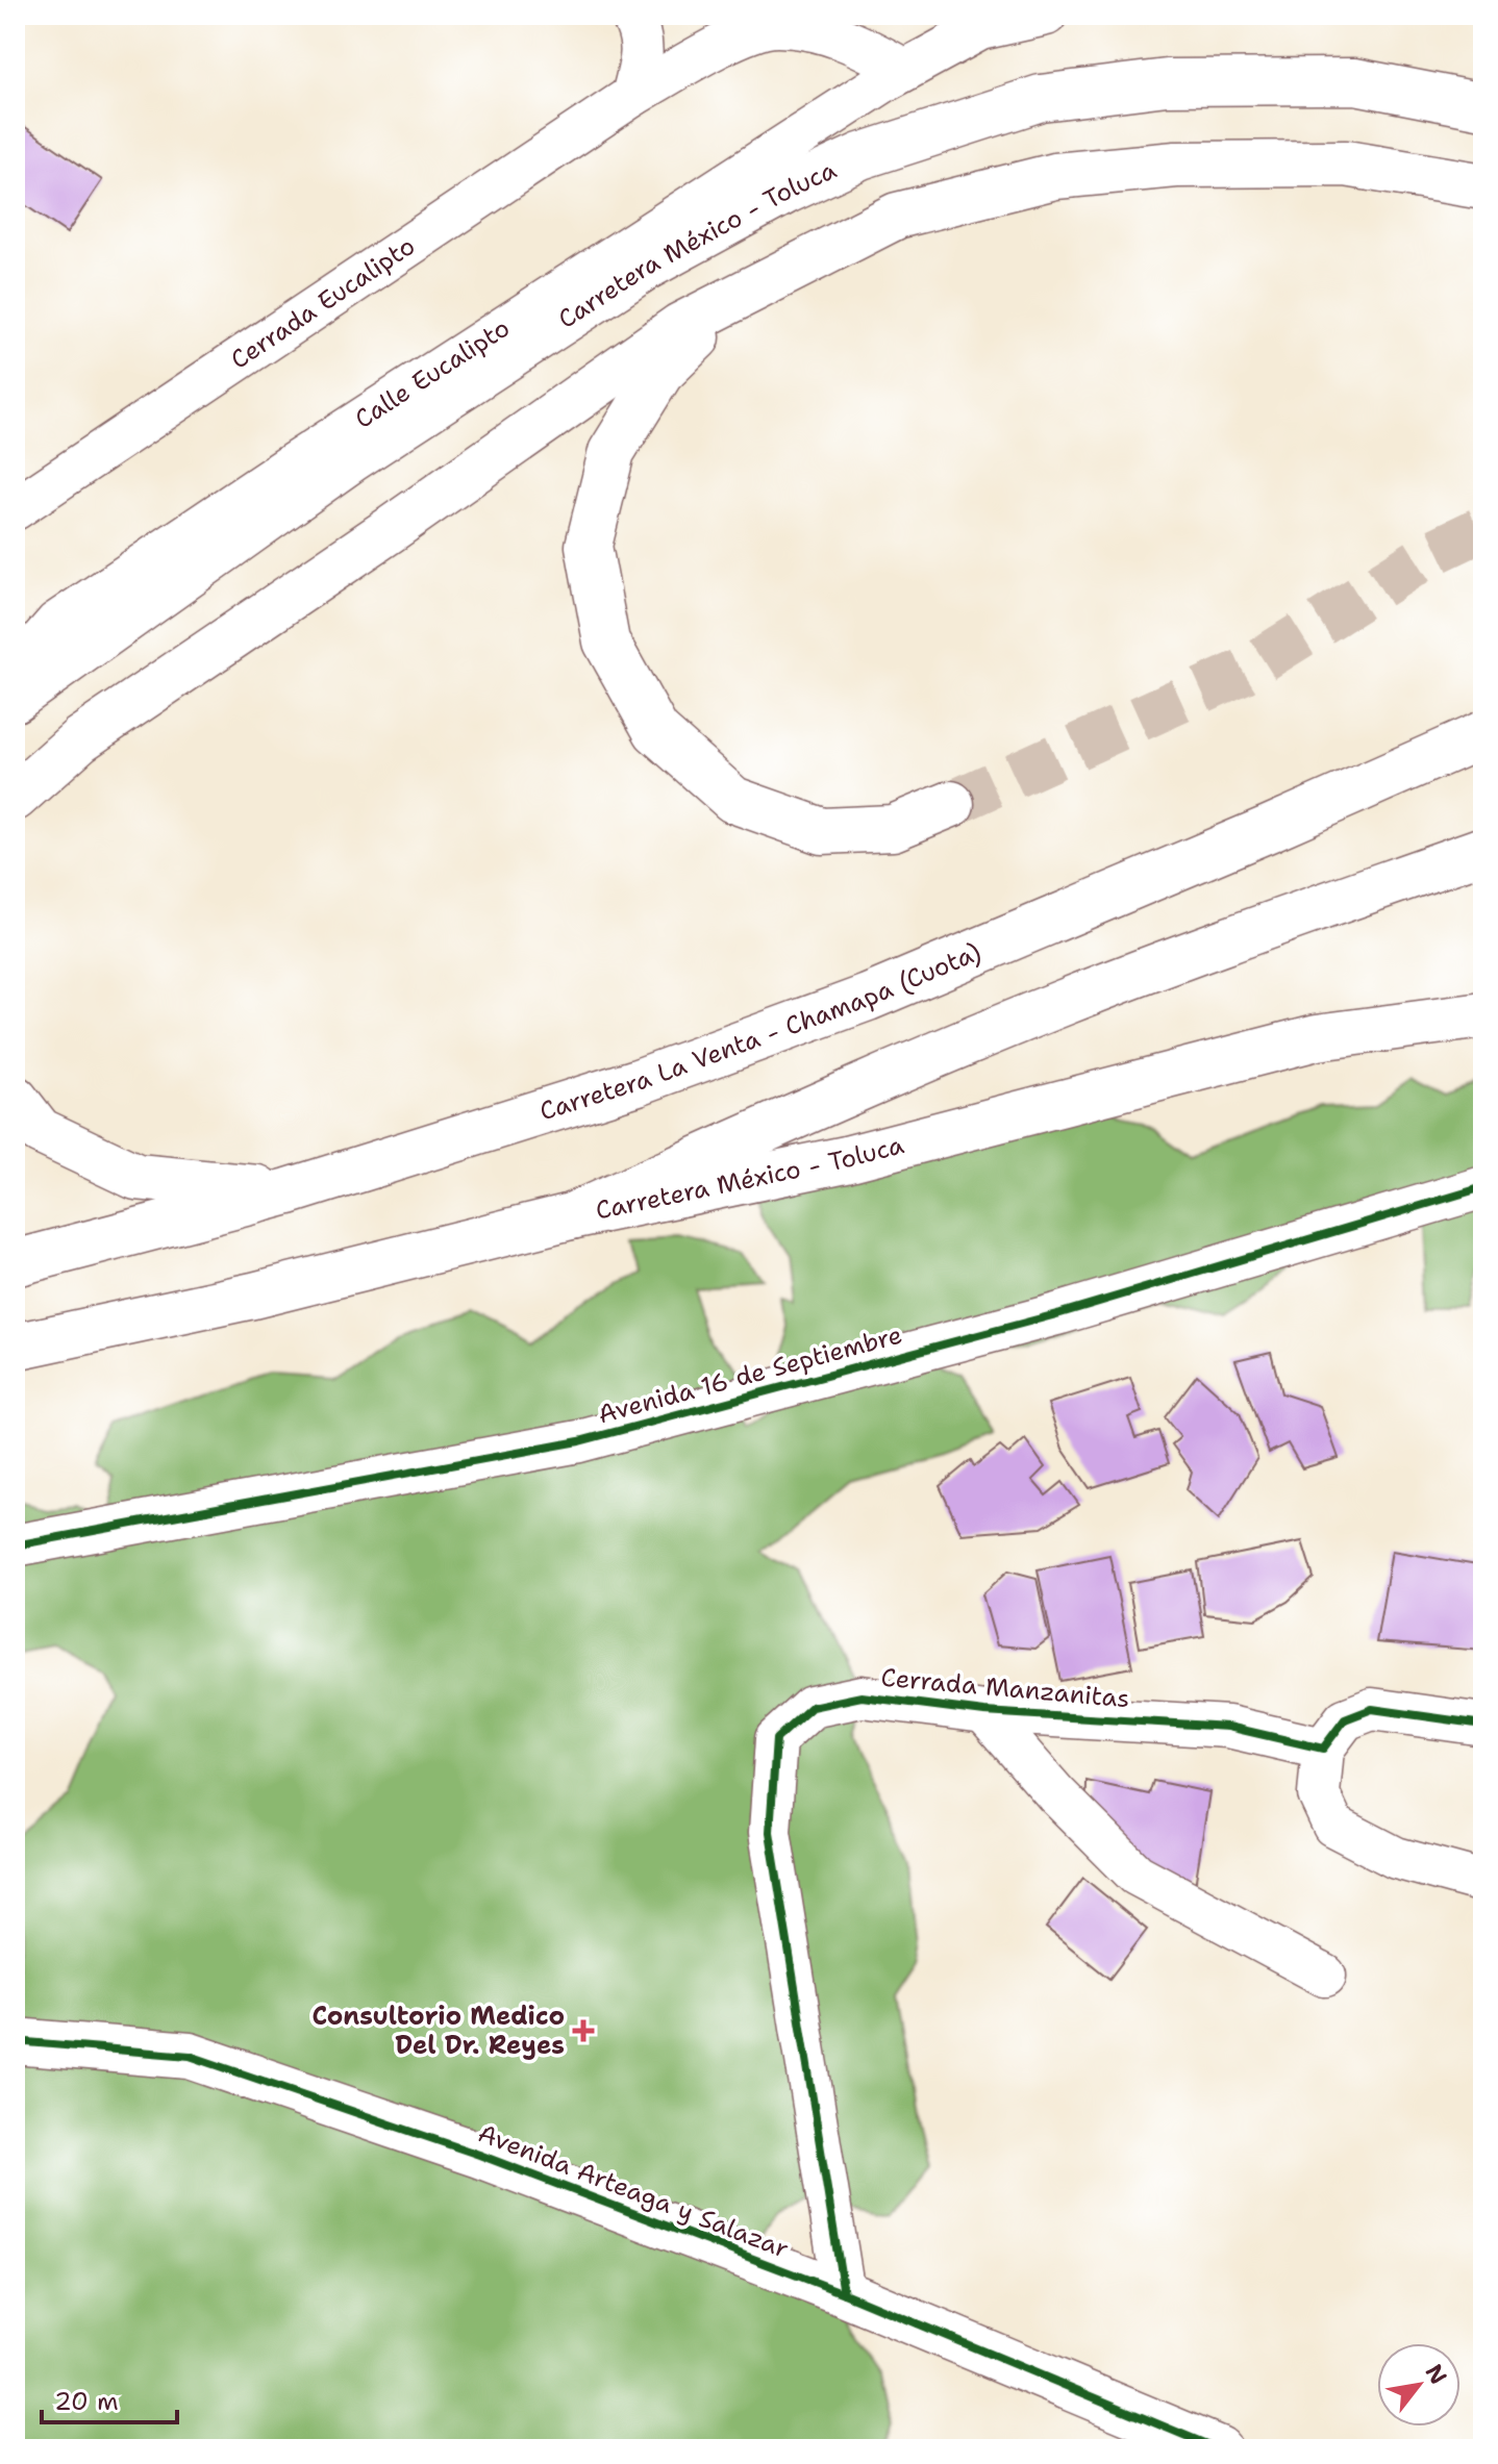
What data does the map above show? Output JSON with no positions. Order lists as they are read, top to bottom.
{
  "streets": {
    "main road": ["Carretera México - Toluca", "Carretera La Venta - Chamapa (Cuota)", "Avenida Arteaga y Salazar"],
    "street": [
      "Cerrada Eucalipto",
      "Calle Eucalipto",
      "Avenida 16 de Septiembre",
      "Cerrada Manzanitas"
    ]
  },
  "crossings": [
    ["Cerrada Eucalipto", "Calle Eucalipto"],
    ["Cerrada Manzanitas", "Avenida Arteaga y Salazar"]
  ],
  "places": {
    "health": ["Consultorio Medico Del Dr. Reyes"]
  },
  "scale_bar": "20 m",
  "north": "top right"
}
